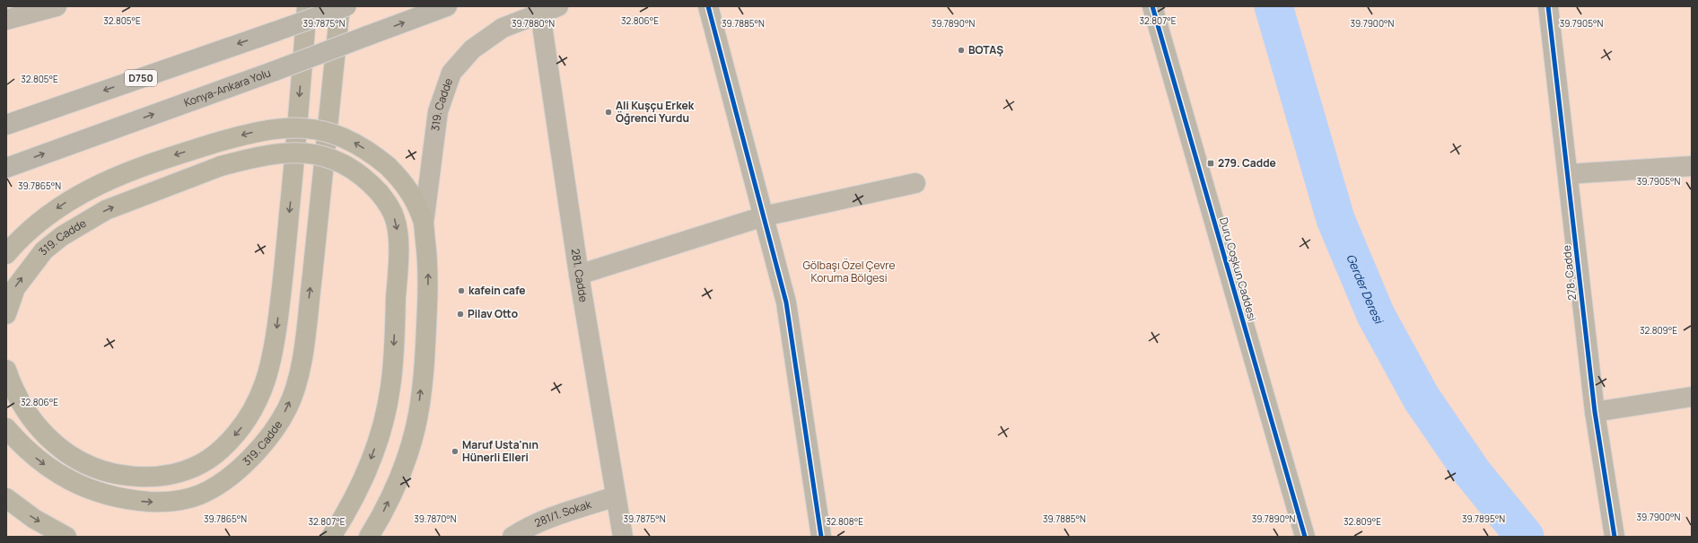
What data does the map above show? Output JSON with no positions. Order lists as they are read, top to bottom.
{
  "streets": {
    "highway": ["D750", "Konya-Ankara Yolu"],
    "main road": ["319. Cadde"],
    "street": [
      "Duru Coşkun Caddesi",
      "278. Cadde",
      "281. Cadde",
      "281/1. Sokak"
    ]
  },
  "crossings": [
    ["319. Cadde", "281. Cadde"],
    ["281. Cadde", "281/1. Sokak"]
  ],
  "water": ["Gerder Deresi"],
  "parks": ["Gölbaşı Özel Çevre Koruma Bölgesi"],
  "places": {
    "other": [
      "BOTAŞ",
      "Ali Kuşçu Erkek Öğrenci Yurdu",
      "kafein cafe",
      "Pilav Otto",
      "Maruf Usta'nın Hünerli Elleri"
    ],
    "transit": ["279. Cadde"]
  },
  "coordinates": [
    "32.805°E",
    "32.806°E",
    "32.807°E",
    "39.7890°N",
    "39.7875°N",
    "39.7880°N",
    "39.7885°N",
    "39.7900°N",
    "39.7905°N",
    "39.7865°N",
    "32.809°E",
    "39.7870°N",
    "39.7895°N",
    "32.808°E"
  ]
}
